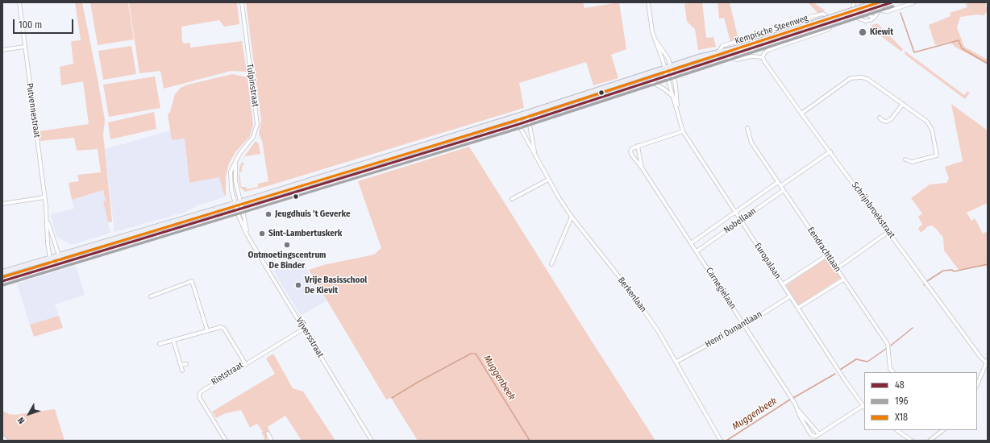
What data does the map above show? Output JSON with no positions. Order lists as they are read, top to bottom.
{
  "streets": {
    "main road": ["Kempische Steenweg"],
    "street": [
      "Tulpinstraat",
      "Putvennestraat",
      "Schrijnbroekstraat",
      "Nobellaan",
      "Eendrachtlaan",
      "Europalaan",
      "Carnegielaan",
      "Berkenlaan",
      "Henri Dunantlaan",
      "Vijversstraat",
      "Rietstraat"
    ]
  },
  "crossings": [
    ["Kempische Steenweg", "Tulpinstraat"],
    ["Kempische Steenweg", "Putvennestraat"],
    ["Kempische Steenweg", "Schrijnbroekstraat"],
    ["Kempische Steenweg", "Europalaan"],
    ["Kempische Steenweg", "Berkenlaan"],
    ["Kempische Steenweg", "Vijversstraat"],
    ["Tulpinstraat", "Vijversstraat"],
    ["Nobellaan", "Eendrachtlaan"],
    ["Nobellaan", "Europalaan"],
    ["Nobellaan", "Carnegielaan"],
    ["Europalaan", "Henri Dunantlaan"],
    ["Carnegielaan", "Henri Dunantlaan"],
    ["Berkenlaan", "Henri Dunantlaan"],
    ["Vijversstraat", "Rietstraat"]
  ],
  "water": ["Muggenbeek"],
  "places": [
    "Kiewit",
    "Jeugdhuis 't Geverke",
    "Sint-Lambertuskerk",
    "Ontmoetingscentrum De Binder",
    "Vrije Basisschool De Kievit"
  ],
  "lines": ["transit line 48", "transit line X18", "transit line 196"],
  "legend": ["48", "196", "X18"],
  "scale_bar": "100 m",
  "north": "bottom left"
}
